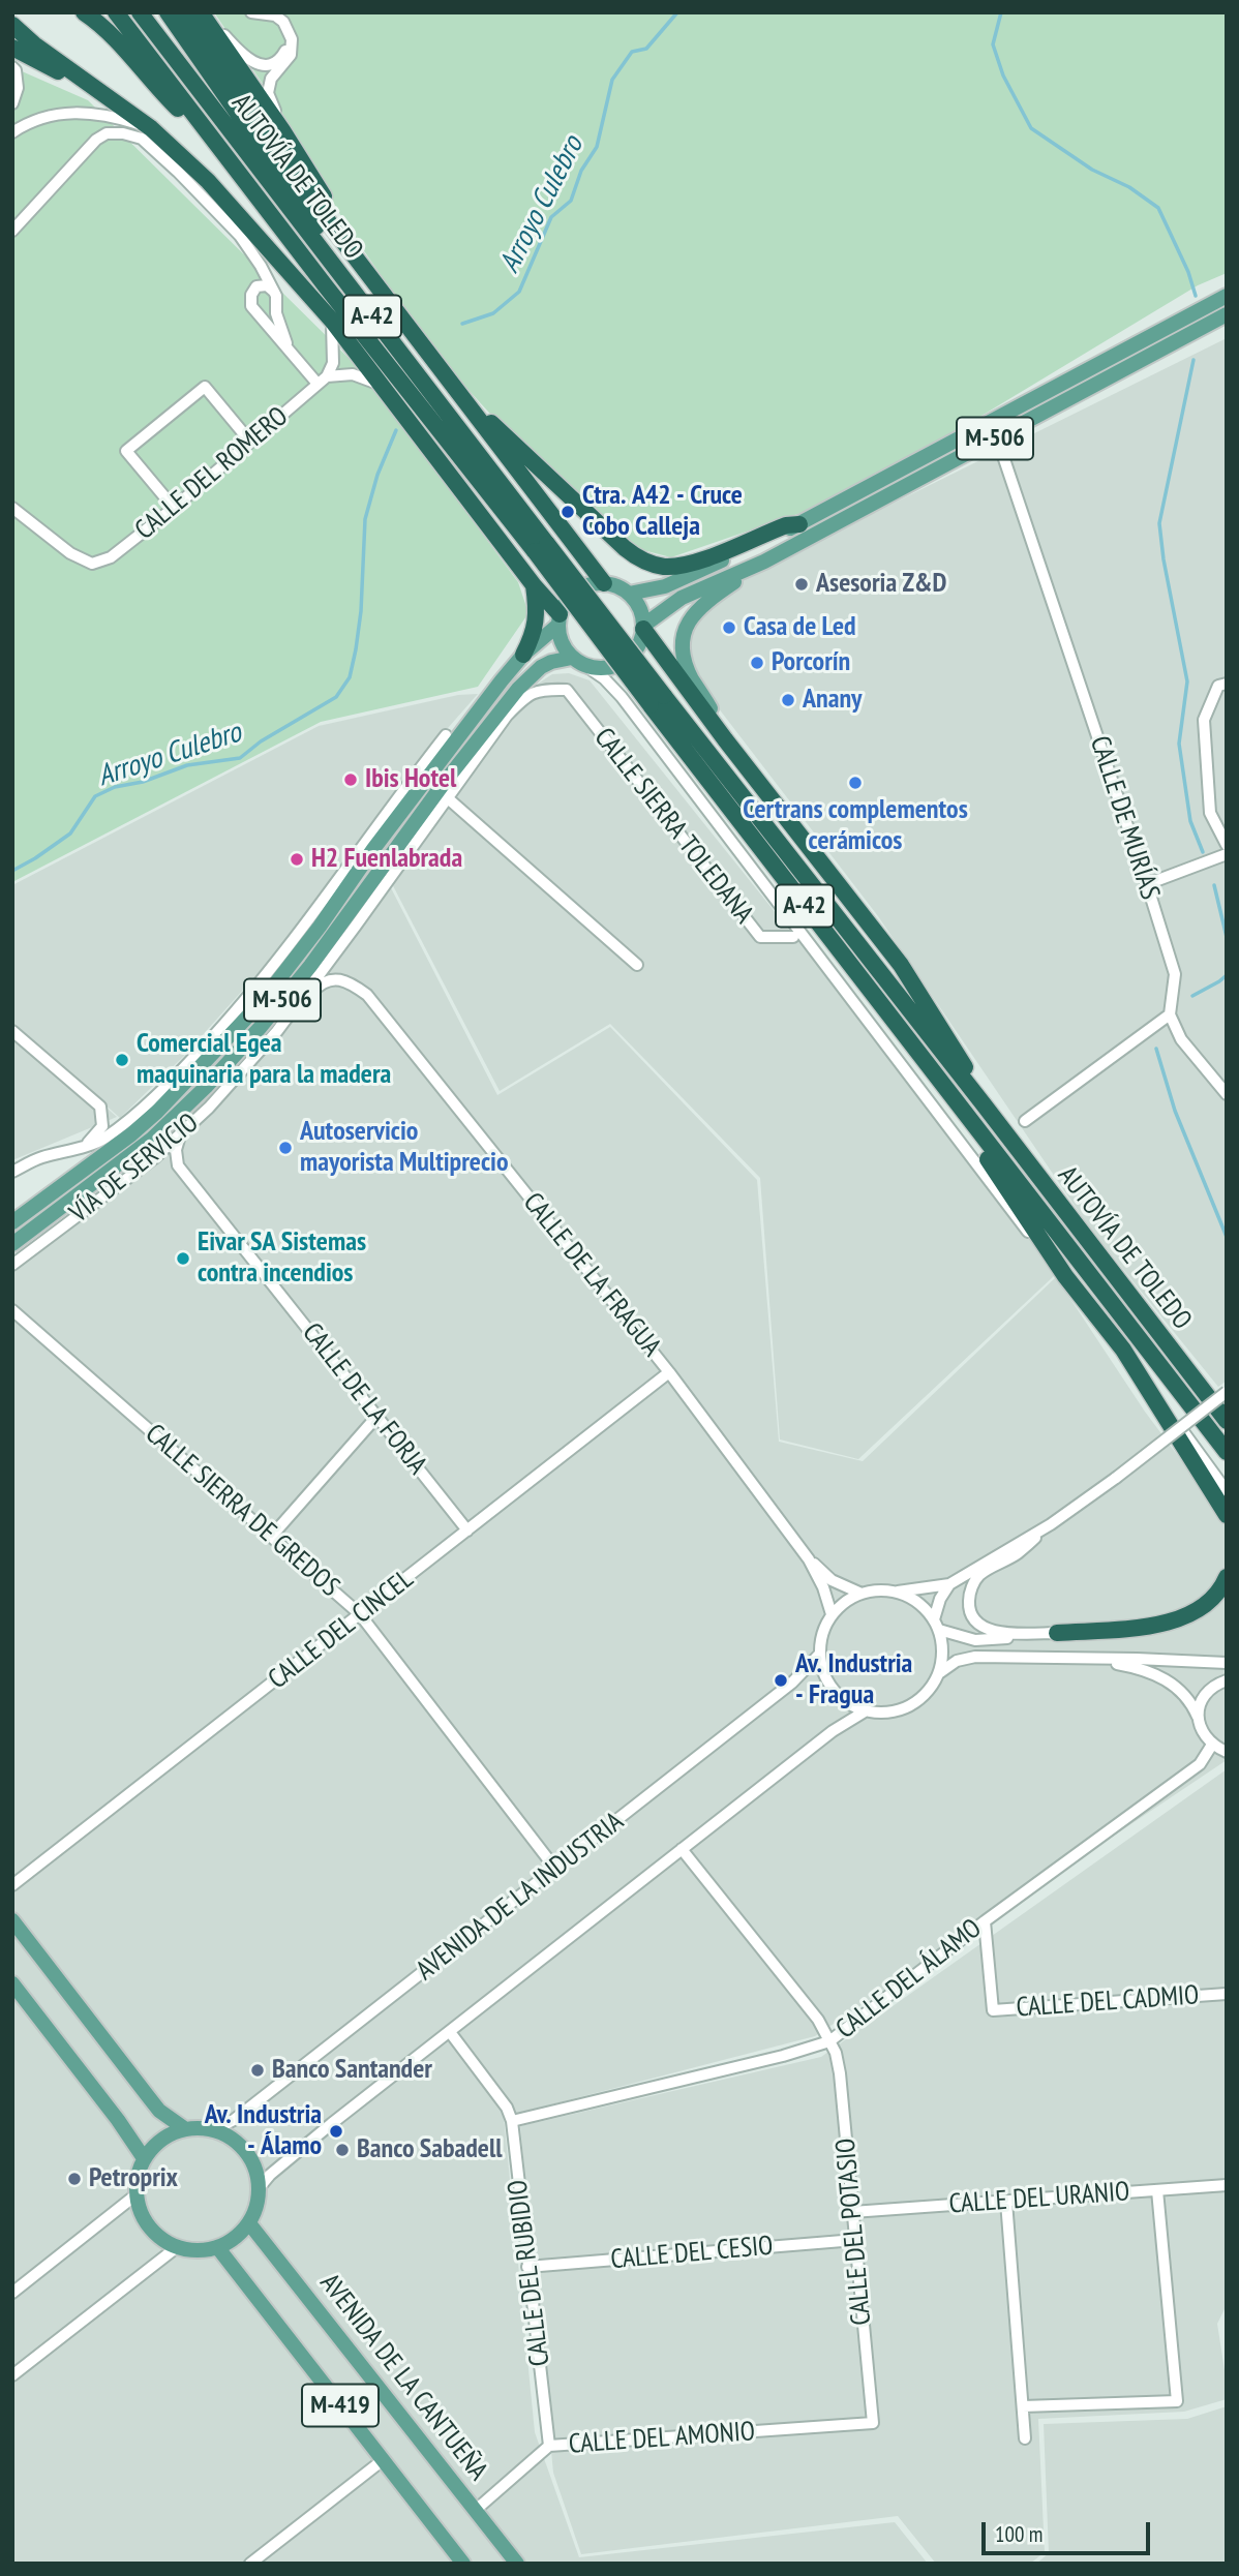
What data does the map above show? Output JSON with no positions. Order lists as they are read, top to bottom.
{
  "streets": {
    "highway": ["AUTOVÍA DE TOLEDO", "A-42"],
    "main road": ["M-506", "AVENIDA DE LA CANTUEÑA", "M-419"],
    "street": [
      "CALLE DEL ROMERO",
      "CALLE DE MURÍAS",
      "CALLE SIERRA TOLEDANA",
      "VÍA DE SERVICIO",
      "CALLE DE LA FRAGUA",
      "CALLE DE LA FORJA",
      "CALLE SIERRA DE GREDOS",
      "CALLE DEL CINCEL",
      "AVENIDA DE LA INDUSTRIA",
      "CALLE DEL ÁLAMO",
      "CALLE DEL CADMIO",
      "CALLE DEL URANIO",
      "CALLE DEL POTASIO",
      "CALLE DEL CESIO",
      "CALLE DEL RUBIDIO",
      "CALLE DEL AMONIO"
    ]
  },
  "crossings": [
    ["AUTOVÍA DE TOLEDO", "A-42"],
    ["M-506", "VÍA DE SERVICIO"],
    ["CALLE SIERRA TOLEDANA", "VÍA DE SERVICIO"],
    ["VÍA DE SERVICIO", "CALLE DE LA FRAGUA"],
    ["CALLE DE LA FRAGUA", "CALLE DEL CINCEL"],
    ["CALLE DE LA FRAGUA", "AVENIDA DE LA INDUSTRIA"],
    ["CALLE DE LA FORJA", "CALLE DEL CINCEL"],
    ["CALLE SIERRA DE GREDOS", "CALLE DEL CINCEL"],
    ["CALLE SIERRA DE GREDOS", "AVENIDA DE LA INDUSTRIA"],
    ["AVENIDA DE LA INDUSTRIA", "AVENIDA DE LA CANTUEÑA"],
    ["AVENIDA DE LA INDUSTRIA", "M-419"],
    ["CALLE DEL ÁLAMO", "CALLE DEL CADMIO"],
    ["CALLE DEL ÁLAMO", "CALLE DEL POTASIO"],
    ["CALLE DEL ÁLAMO", "CALLE DEL RUBIDIO"],
    ["CALLE DEL URANIO", "CALLE DEL POTASIO"],
    ["CALLE DEL POTASIO", "CALLE DEL CESIO"],
    ["CALLE DEL POTASIO", "CALLE DEL AMONIO"],
    ["CALLE DEL CESIO", "CALLE DEL RUBIDIO"],
    ["CALLE DEL RUBIDIO", "CALLE DEL AMONIO"],
    ["AVENIDA DE LA CANTUEÑA", "M-419"],
    ["AVENIDA DE LA CANTUEÑA", "CALLE DEL AMONIO"]
  ],
  "water": ["Arroyo Culebro"],
  "places": [
    "Ctra. A42 - Cruce Cobo Calleja",
    "Asesoria Z&D",
    "Casa de Led",
    "Porcorín",
    "Anany",
    "Ibis Hotel",
    "Certrans complementos cerámicos",
    "H2 Fuenlabrada",
    "Comercial Egea maquinaria para la madera",
    "Autoservicio mayorista Multiprecio",
    "Eivar SA Sistemas contra incendios",
    "Av. Industria - Fragua",
    "Banco Santander",
    "Av. Industria - Álamo",
    "Banco Sabadell",
    "Petroprix"
  ],
  "scale_bar": "100 m"
}
